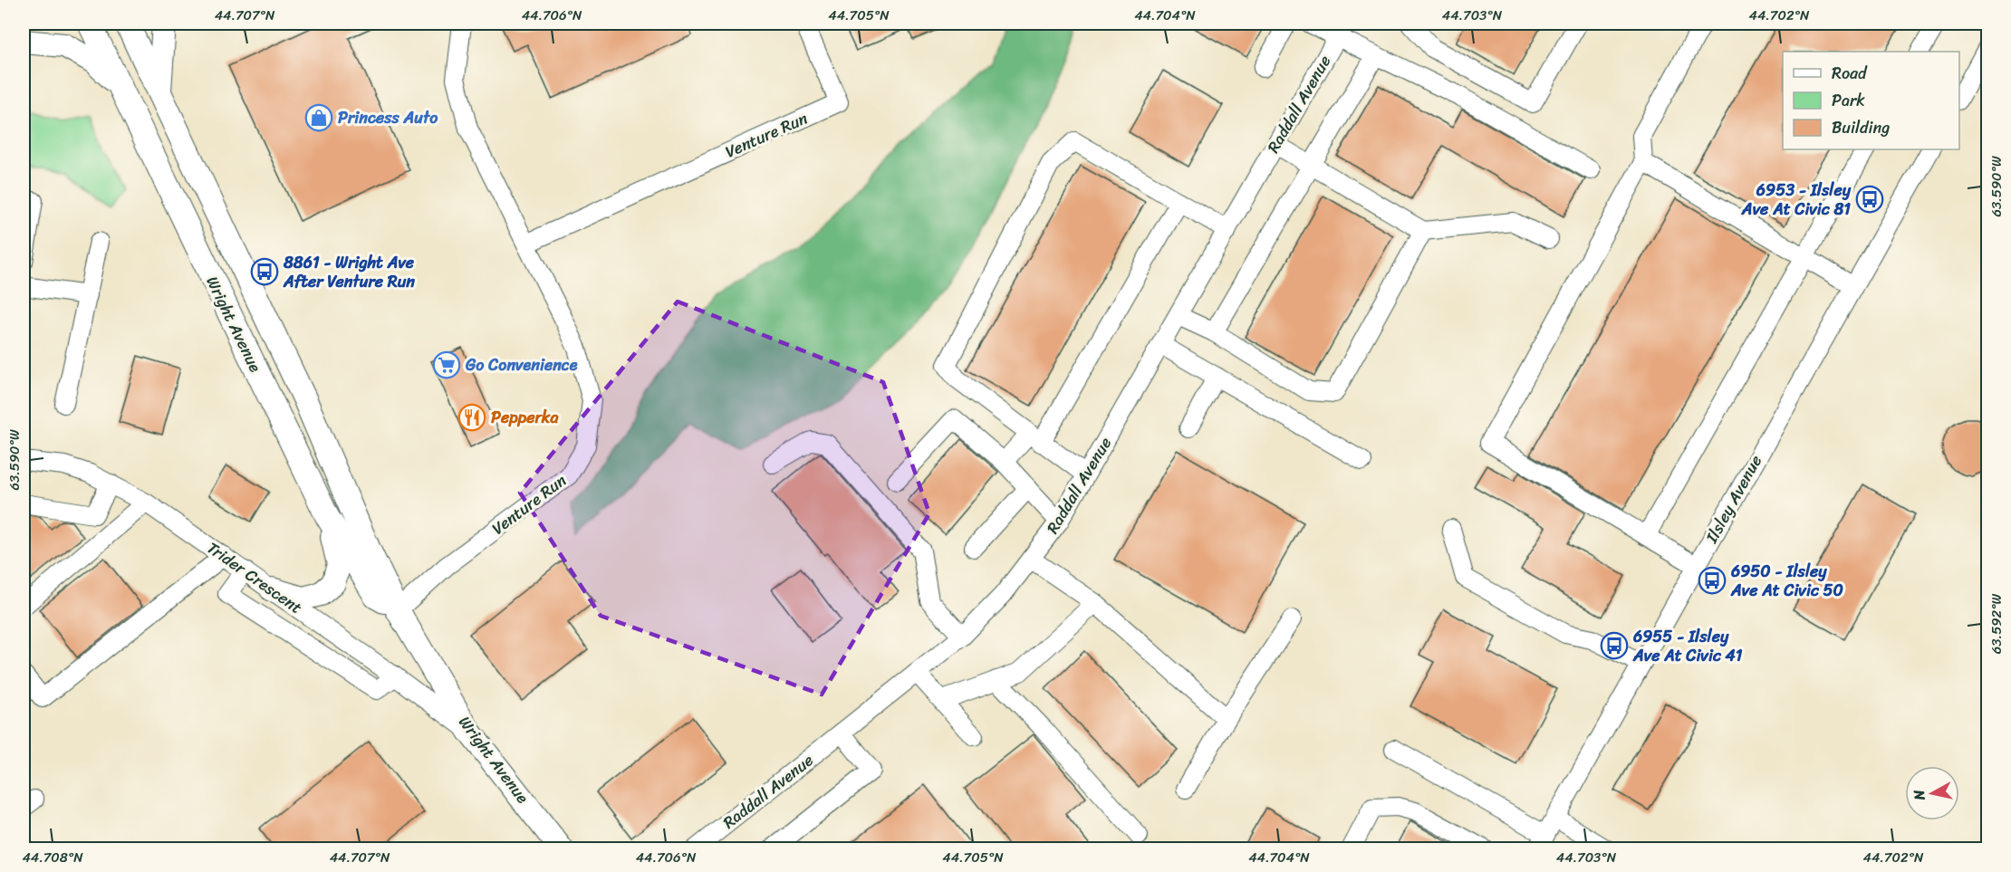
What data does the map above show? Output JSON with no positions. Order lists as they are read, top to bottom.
{
  "streets": {
    "main road": ["Wright Avenue"],
    "street": [
      "Raddall Avenue",
      "Venture Run",
      "Ilsley Avenue",
      "Trider Crescent"
    ]
  },
  "crossings": [
    ["Venture Run", "Wright Avenue"],
    ["Wright Avenue", "Trider Crescent"]
  ],
  "places": {
    "shop": ["Princess Auto"],
    "bus stop": [
      "6953 - Ilsley Ave At Civic 81",
      "8861 - Wright Ave After Venture Run",
      "6950 - Ilsley Ave At Civic 50",
      "6955 - Ilsley Ave At Civic 41"
    ],
    "supermarket": ["Go Convenience"],
    "restaurant": ["Pepperka"]
  },
  "legend": ["Road", "Park", "Building"],
  "north": "left",
  "coordinates": [
    "44.707°N",
    "44.706°N",
    "44.705°N",
    "44.704°N",
    "44.703°N",
    "44.702°N",
    "63.590°W",
    "63.592°W",
    "44.708°N"
  ]
}
